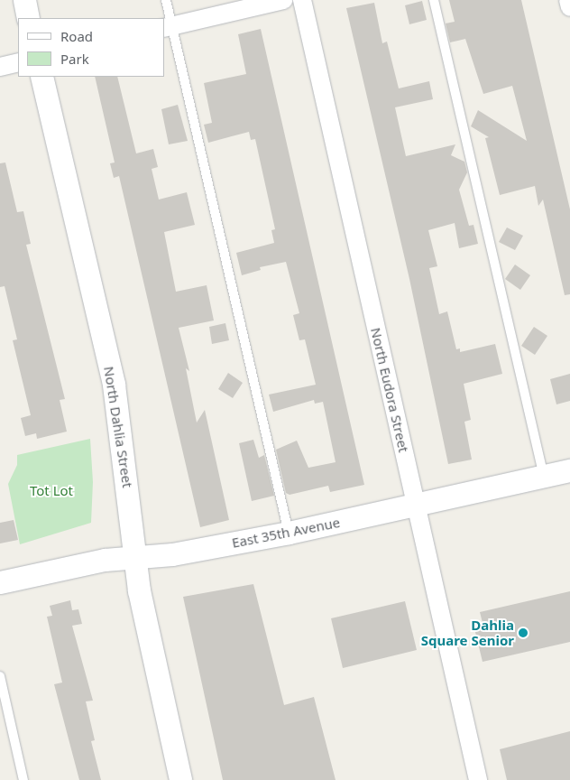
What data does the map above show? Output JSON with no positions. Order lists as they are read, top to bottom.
{
  "streets": {
    "street": ["North Eudora Street", "North Dahlia Street", "East 35th Avenue"]
  },
  "crossings": [
    ["North Eudora Street", "East 35th Avenue"],
    ["North Dahlia Street", "East 35th Avenue"]
  ],
  "parks": ["Tot Lot"],
  "places": ["Dahlia Square Senior"],
  "legend": ["Road", "Park"]
}
